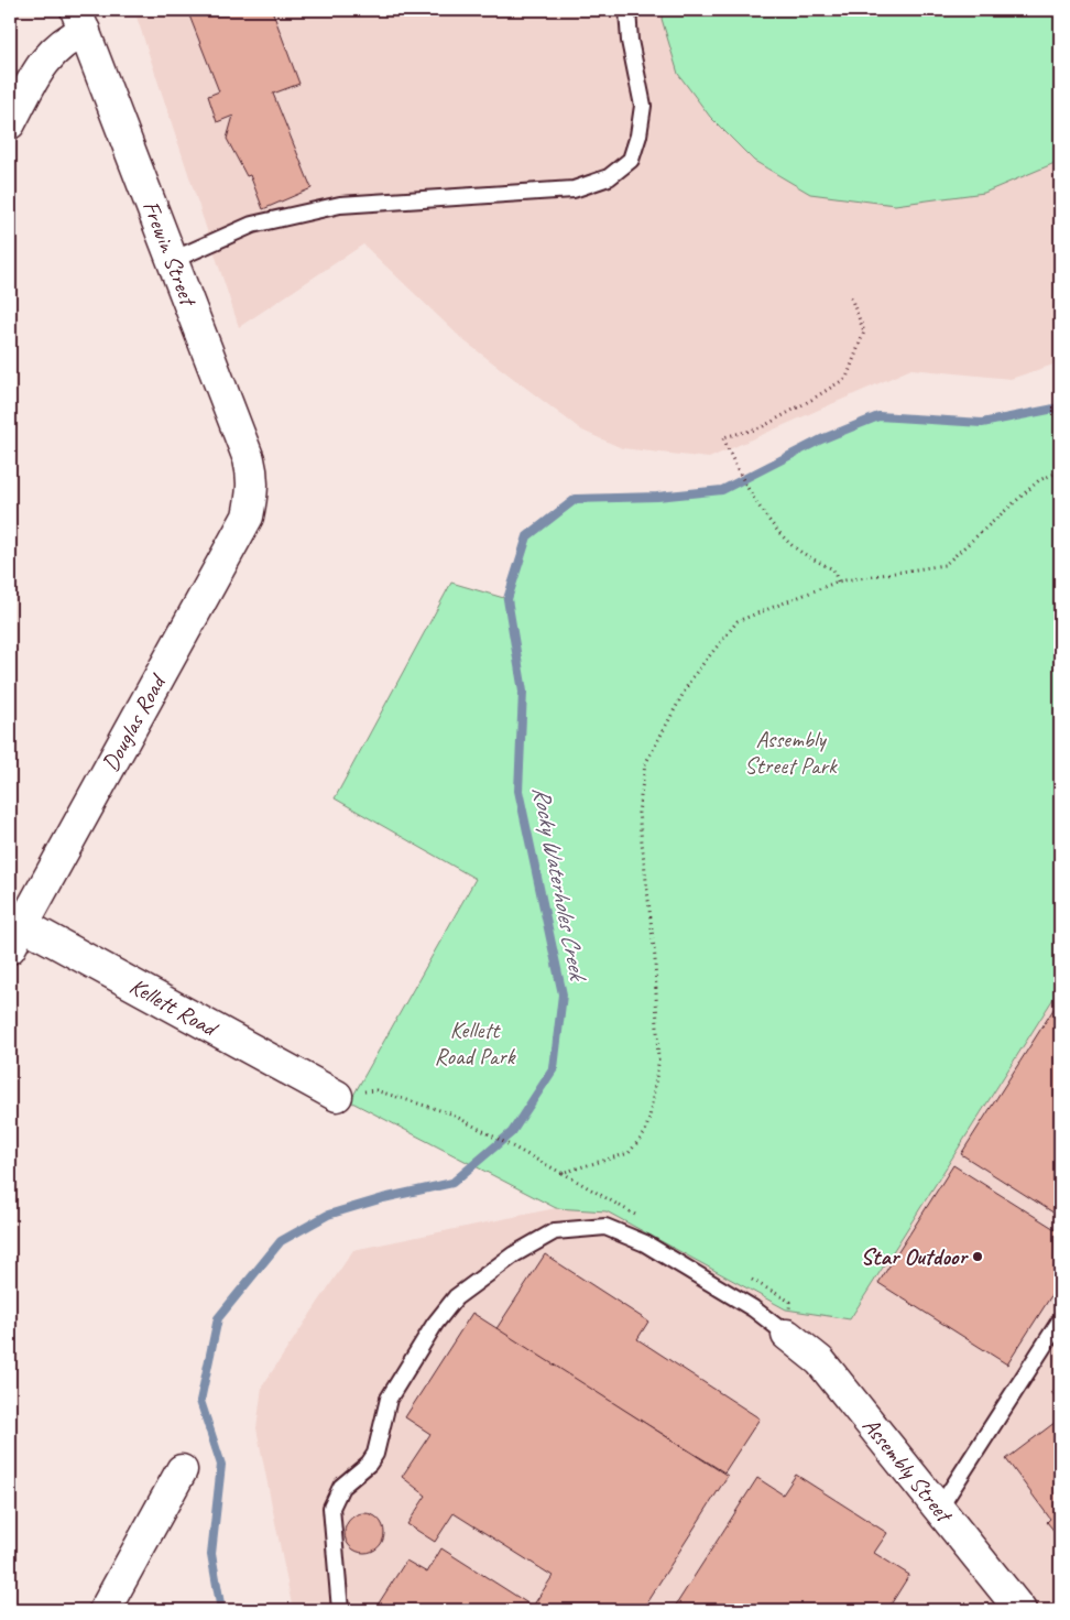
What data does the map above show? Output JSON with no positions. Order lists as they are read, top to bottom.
{
  "streets": {
    "street": [
      "Frewin Street",
      "Douglas Road",
      "Kellett Road",
      "Assembly Street"
    ]
  },
  "crossings": [
    ["Frewin Street", "Douglas Road"],
    ["Douglas Road", "Kellett Road"]
  ],
  "water": ["Rocky Waterholes Creek"],
  "parks": ["Assembly Street Park", "Kellett Road Park"],
  "places": ["Star Outdoor"]
}
